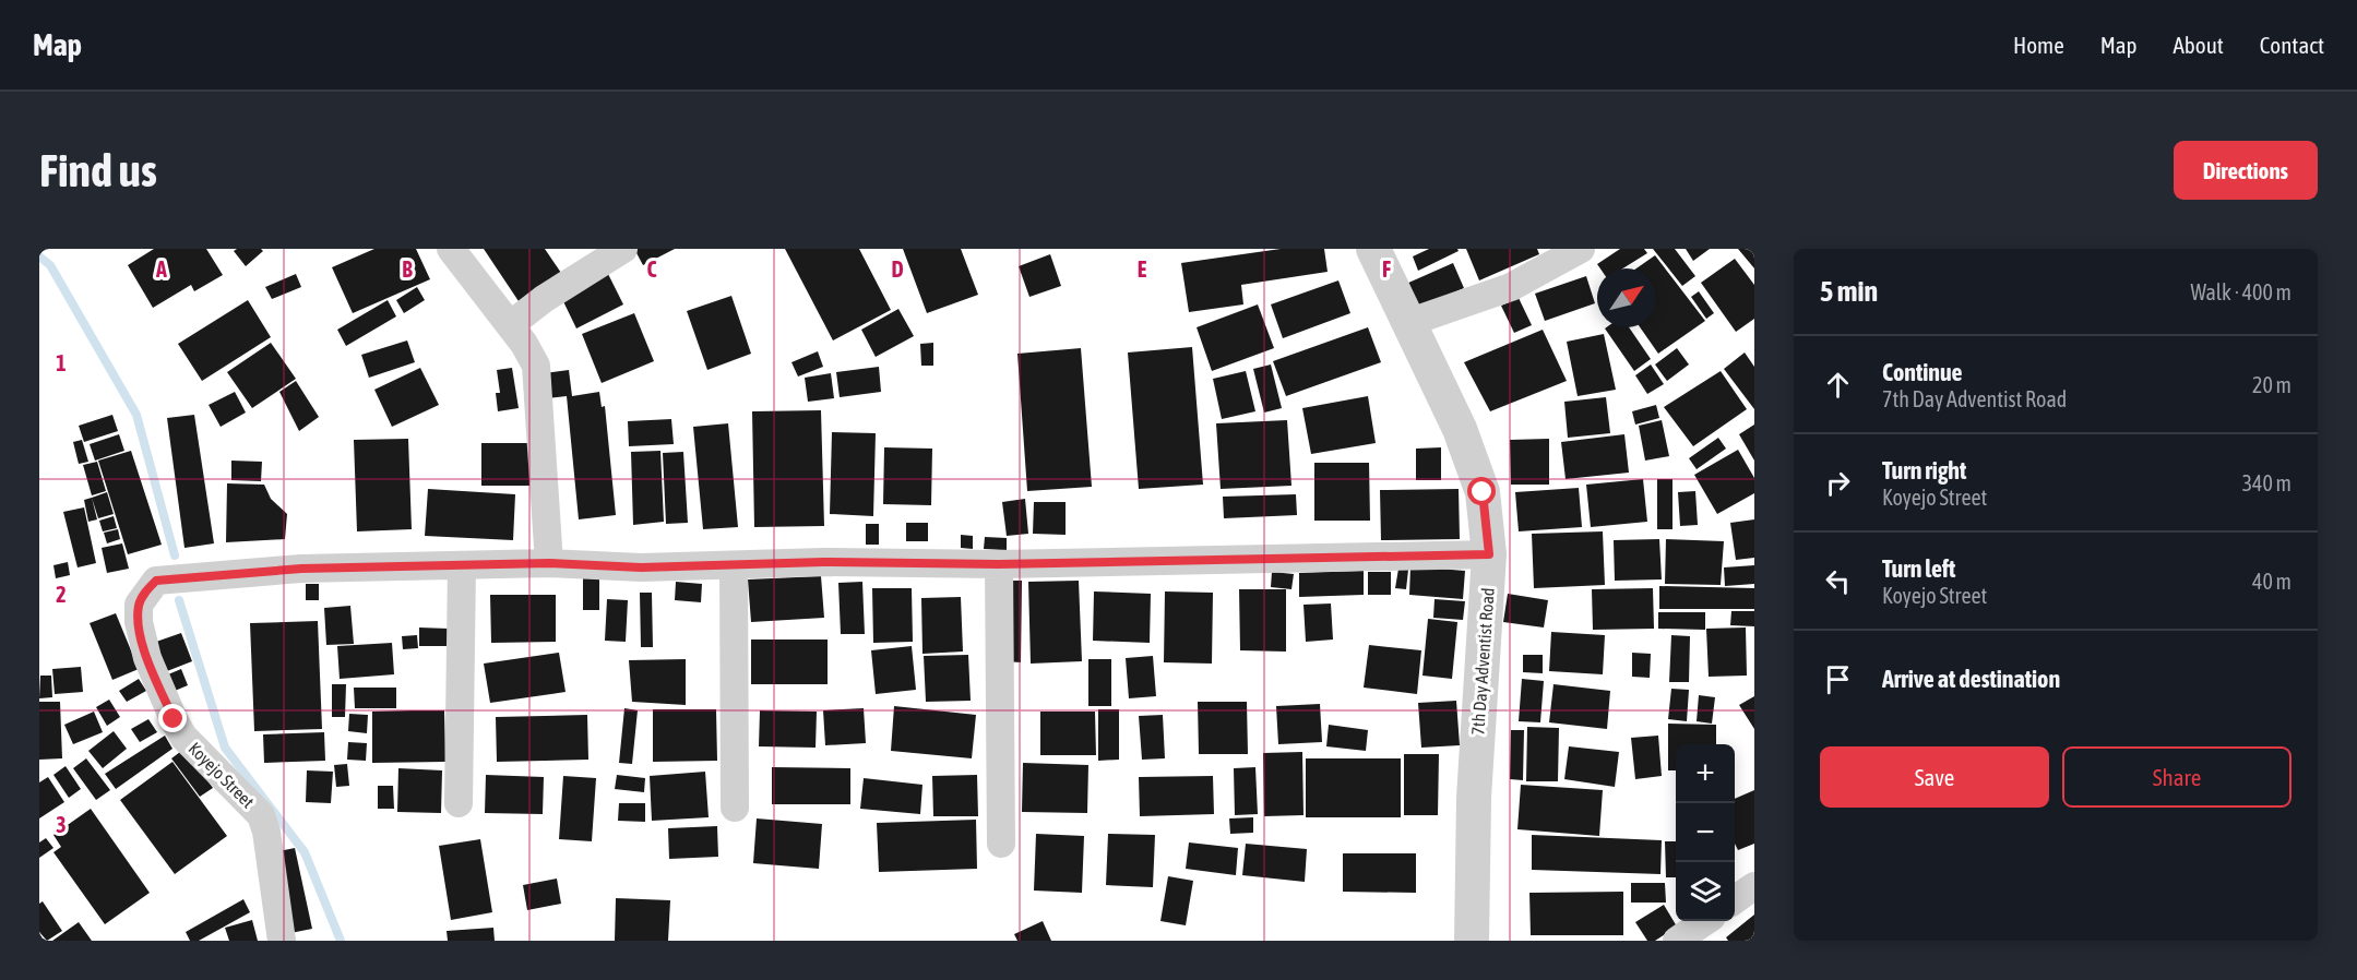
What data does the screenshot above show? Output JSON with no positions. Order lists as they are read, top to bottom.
{
  "streets": {
    "street": ["7th Day Adventist Road", "Koyejo Street"]
  },
  "crossings": [
    ["7th Day Adventist Road", "Koyejo Street"]
  ],
  "north": "top right",
  "page": {
    "header": "Map",
    "nav": [
      "Home",
      "Map",
      "About",
      "Contact"
    ],
    "buttons": [
      "Directions",
      ["Save", "Share"]
    ],
    "title": "Find us",
    "heading": ["5 min", "Walk · 400 m"],
    "list": [
      ["Continue", "7th Day Adventist Road", "20 m"],
      ["Turn right", "Koyejo Street", "340 m"],
      ["Turn left", "Koyejo Street", "40 m"],
      "Arrive at destination"
    ],
    "map_buttons": ["+", "−"]
  },
  "grid": {
    "columns": [
      "A",
      "B",
      "C",
      "D",
      "E",
      "F"
    ],
    "rows": ["1", "2", "3"]
  }
}
